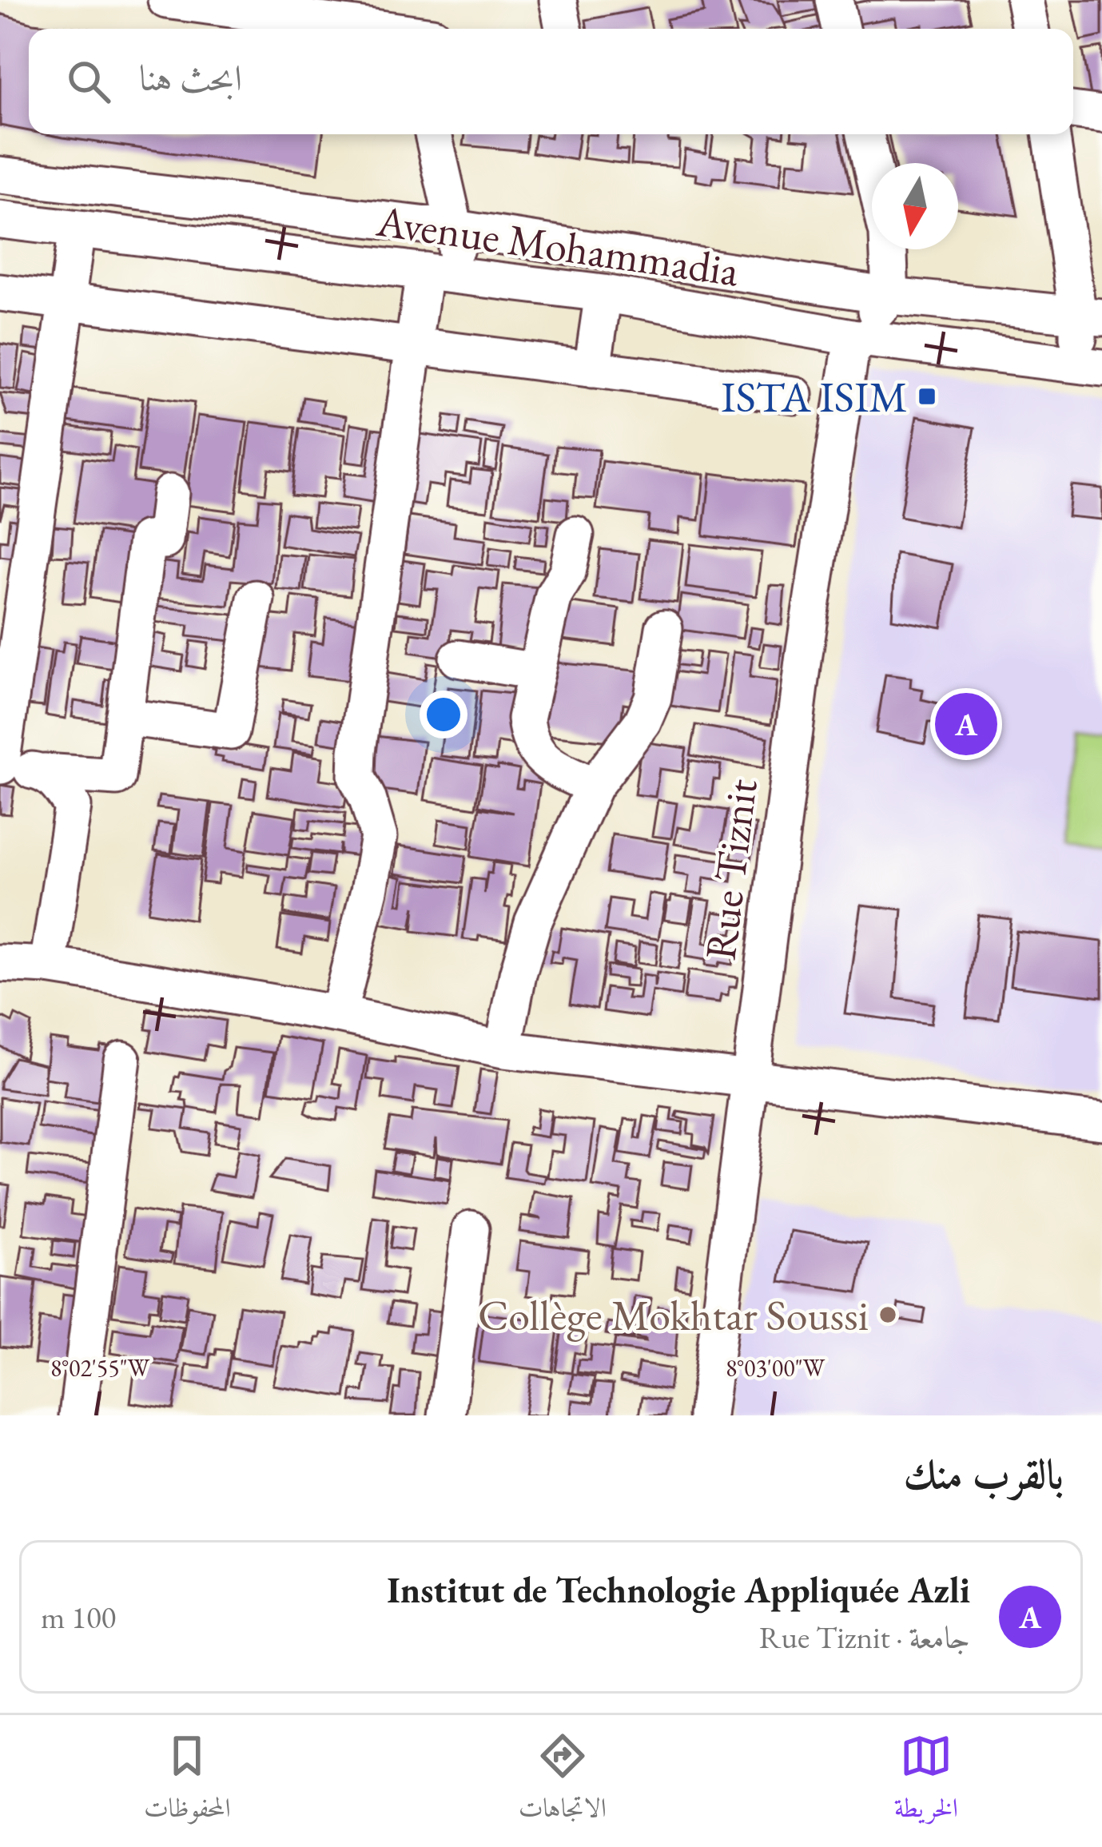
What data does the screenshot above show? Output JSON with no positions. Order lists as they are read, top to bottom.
{
  "streets": {
    "street": ["Avenue Mohammadia", "Rue Tiznit"]
  },
  "crossings": [
    ["Avenue Mohammadia", "Rue Tiznit"]
  ],
  "places": {
    "transit": ["ISTA ISIM"],
    "other": ["Collège Mokhtar Soussi"]
  },
  "north": "bottom",
  "page": {
    "search": "ابحث هنا",
    "pins": "A",
    "heading": "بالقرب منك",
    "list": [
      {
        "mark": "A",
        "name": "Institut de Technologie Appliquée Azli",
        "note": "جامعة · Rue Tiznit",
        "value": "100 m"
      }
    ],
    "nav": ["الخريطة", "الاتجاهات", "المحفوظات"]
  },
  "coordinates": ["8°02'55\"W", "8°03'00\"W"]
}
